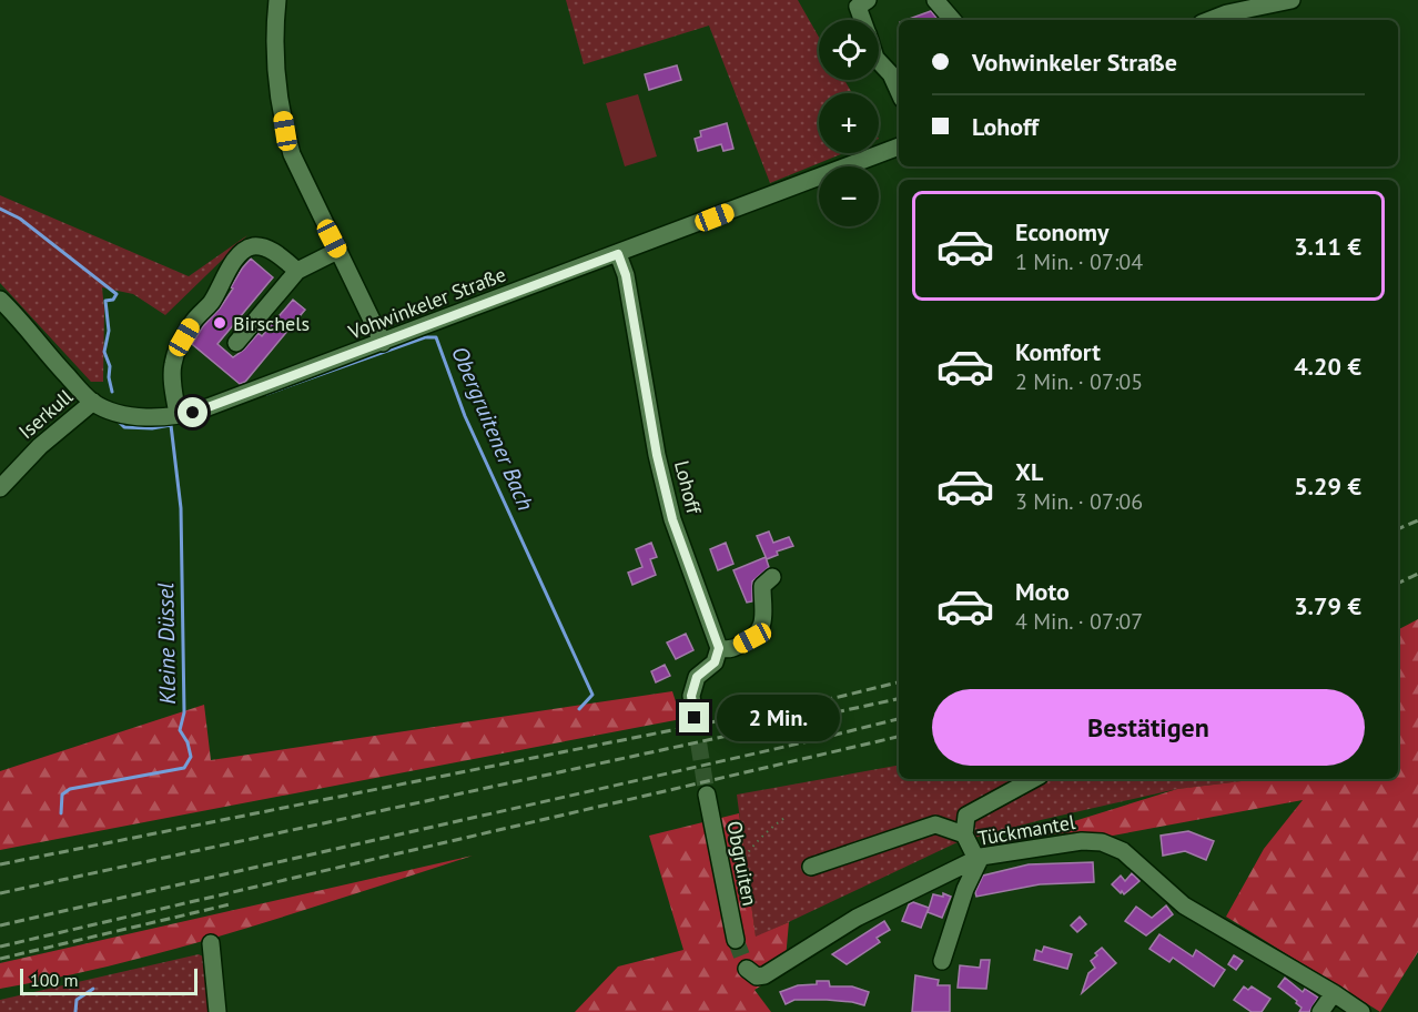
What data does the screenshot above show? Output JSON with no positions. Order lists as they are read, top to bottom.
{
  "streets": {
    "street": [
      "Vohwinkeler Straße",
      "Iserkull",
      "Lohoff",
      "Tückmantel",
      "Obgruiten"
    ]
  },
  "crossings": [
    ["Vohwinkeler Straße", "Iserkull"],
    ["Vohwinkeler Straße", "Lohoff"]
  ],
  "water": ["Obergruitener Bach", "Kleine Düssel"],
  "places": ["Birschels"],
  "scale_bar": "100 m",
  "page": {
    "map_buttons": ["+", "−"],
    "banner": ["Vohwinkeler Straße", "Lohoff"],
    "list": [
      {
        "name": "Economy",
        "note": "1 Min. · 07:04",
        "value": "3.11 €"
      },
      {
        "name": "Komfort",
        "note": "2 Min. · 07:05",
        "value": "4.20 €"
      },
      {
        "name": "XL",
        "note": "3 Min. · 07:06",
        "value": "5.29 €"
      },
      {
        "name": "Moto",
        "note": "4 Min. · 07:07",
        "value": "3.79 €"
      }
    ],
    "buttons": "Bestätigen",
    "bubble": "2 Min.",
    "scale": "100 m"
  }
}
